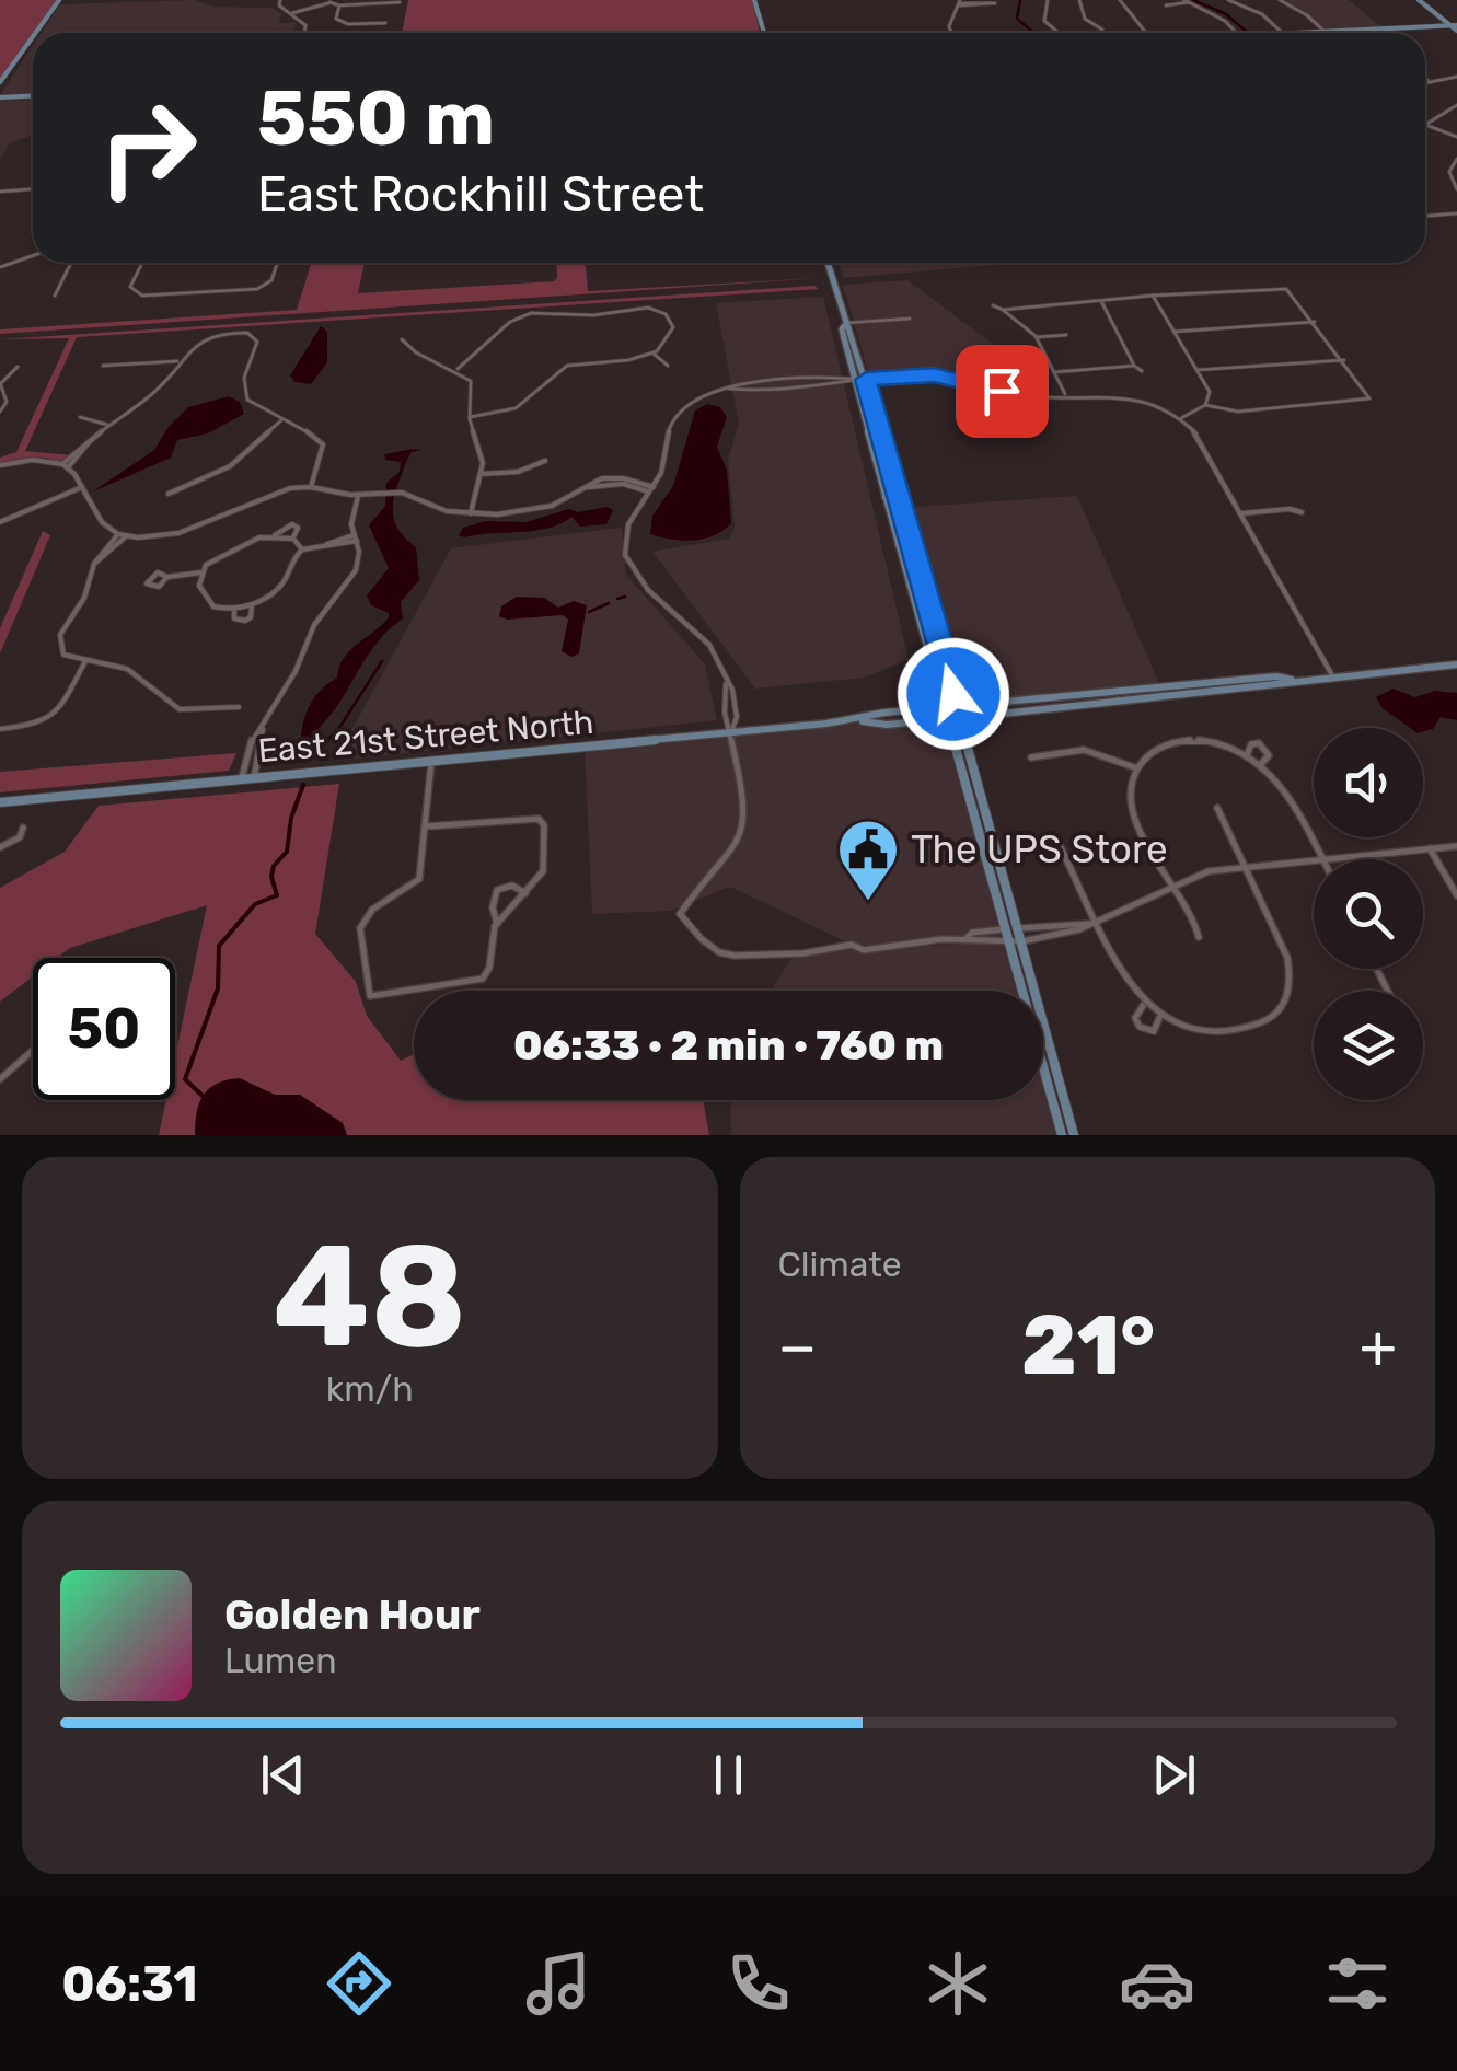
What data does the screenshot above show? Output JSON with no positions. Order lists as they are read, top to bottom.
{
  "streets": {
    "main road": ["East 21st Street North"]
  },
  "places": {
    "public building": ["The UPS Store"]
  },
  "page": {
    "turn": ["550 m", "East Rockhill Street"],
    "limit": "50",
    "trip": "06:33 · 2 min · 760 m",
    "tile": [
      ["48", "km/h"],
      "Climate"
    ],
    "heat": ["−", "21°", "+"],
    "song": ["Golden Hour", "Lumen"],
    "tabs": "06:31"
  }
}
